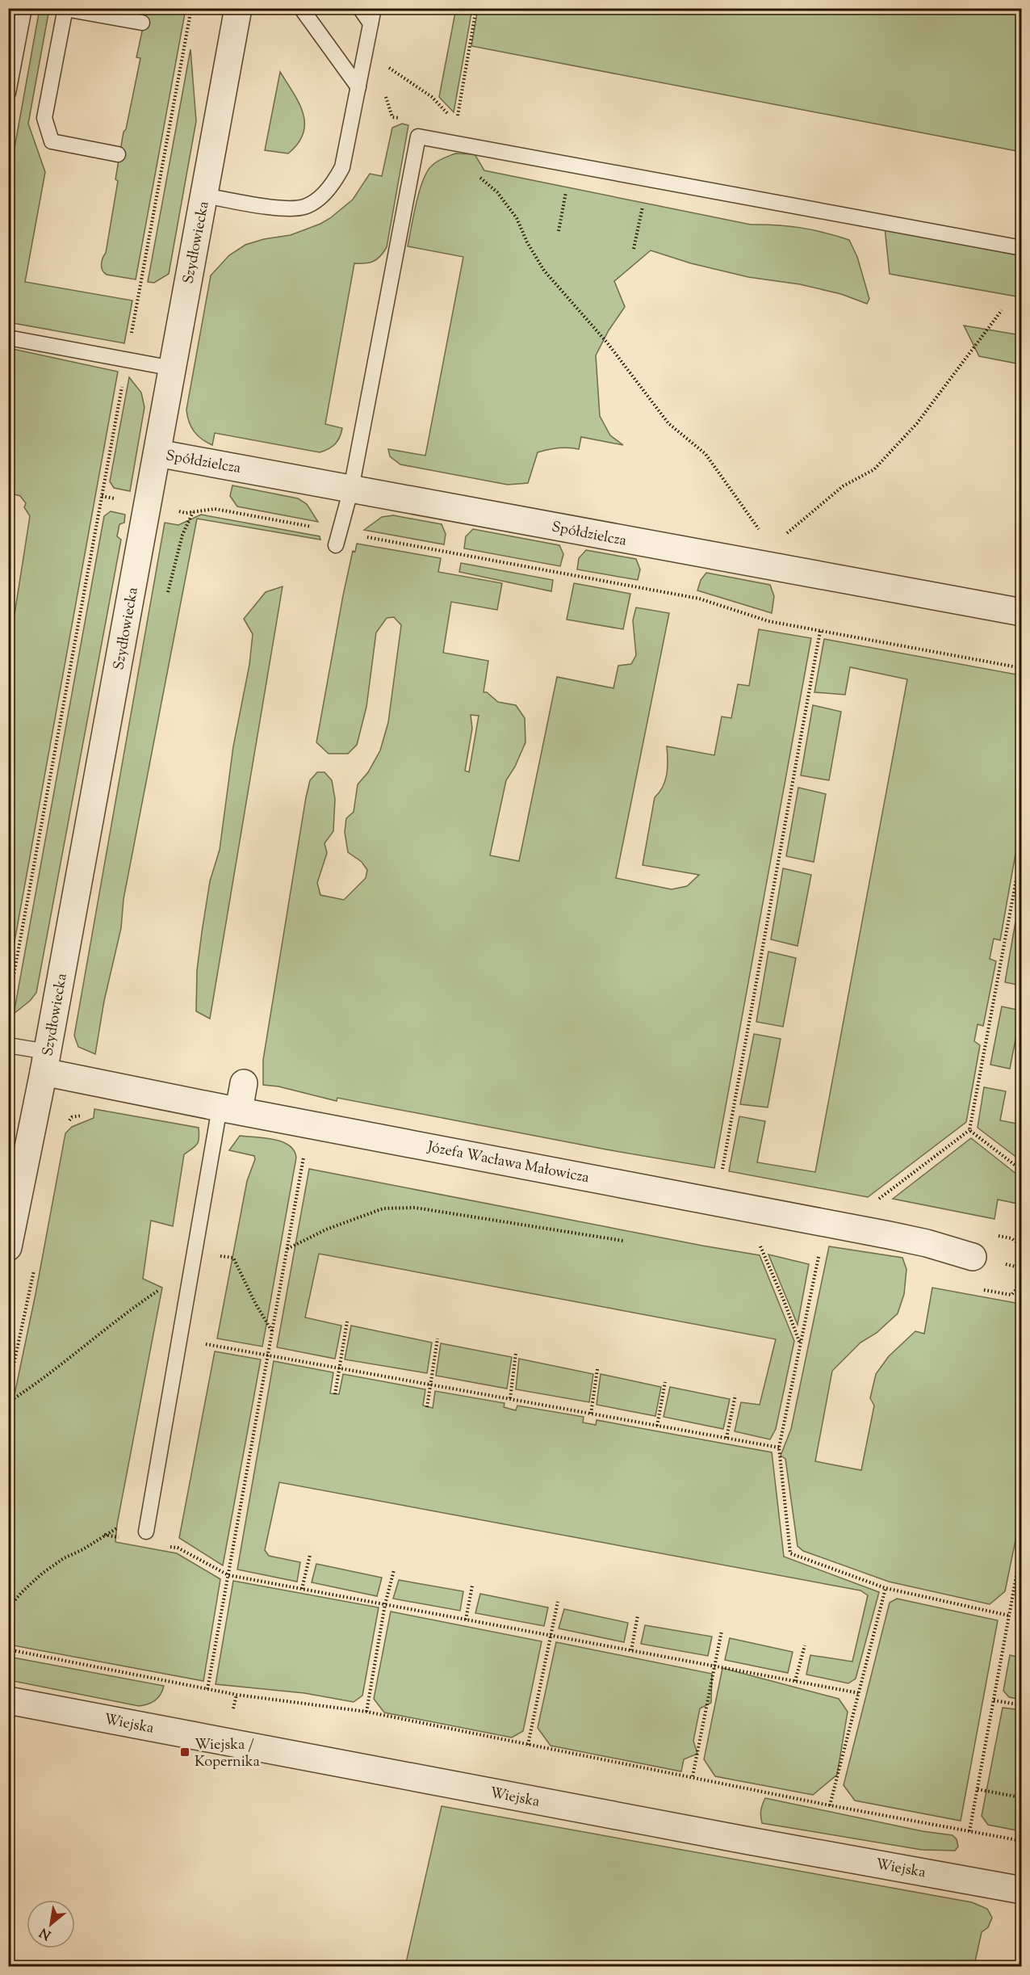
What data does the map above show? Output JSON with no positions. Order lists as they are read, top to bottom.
{
  "streets": {
    "street": [
      "Szydłowiecka",
      "Spółdzielcza",
      "Józefa Wacława Małowicza",
      "Wiejska"
    ]
  },
  "crossings": [
    ["Szydłowiecka", "Spółdzielcza"],
    ["Szydłowiecka", "Józefa Wacława Małowicza"]
  ],
  "places": {
    "transit": ["Wiejska / Kopernika"]
  },
  "north": "bottom left"
}
